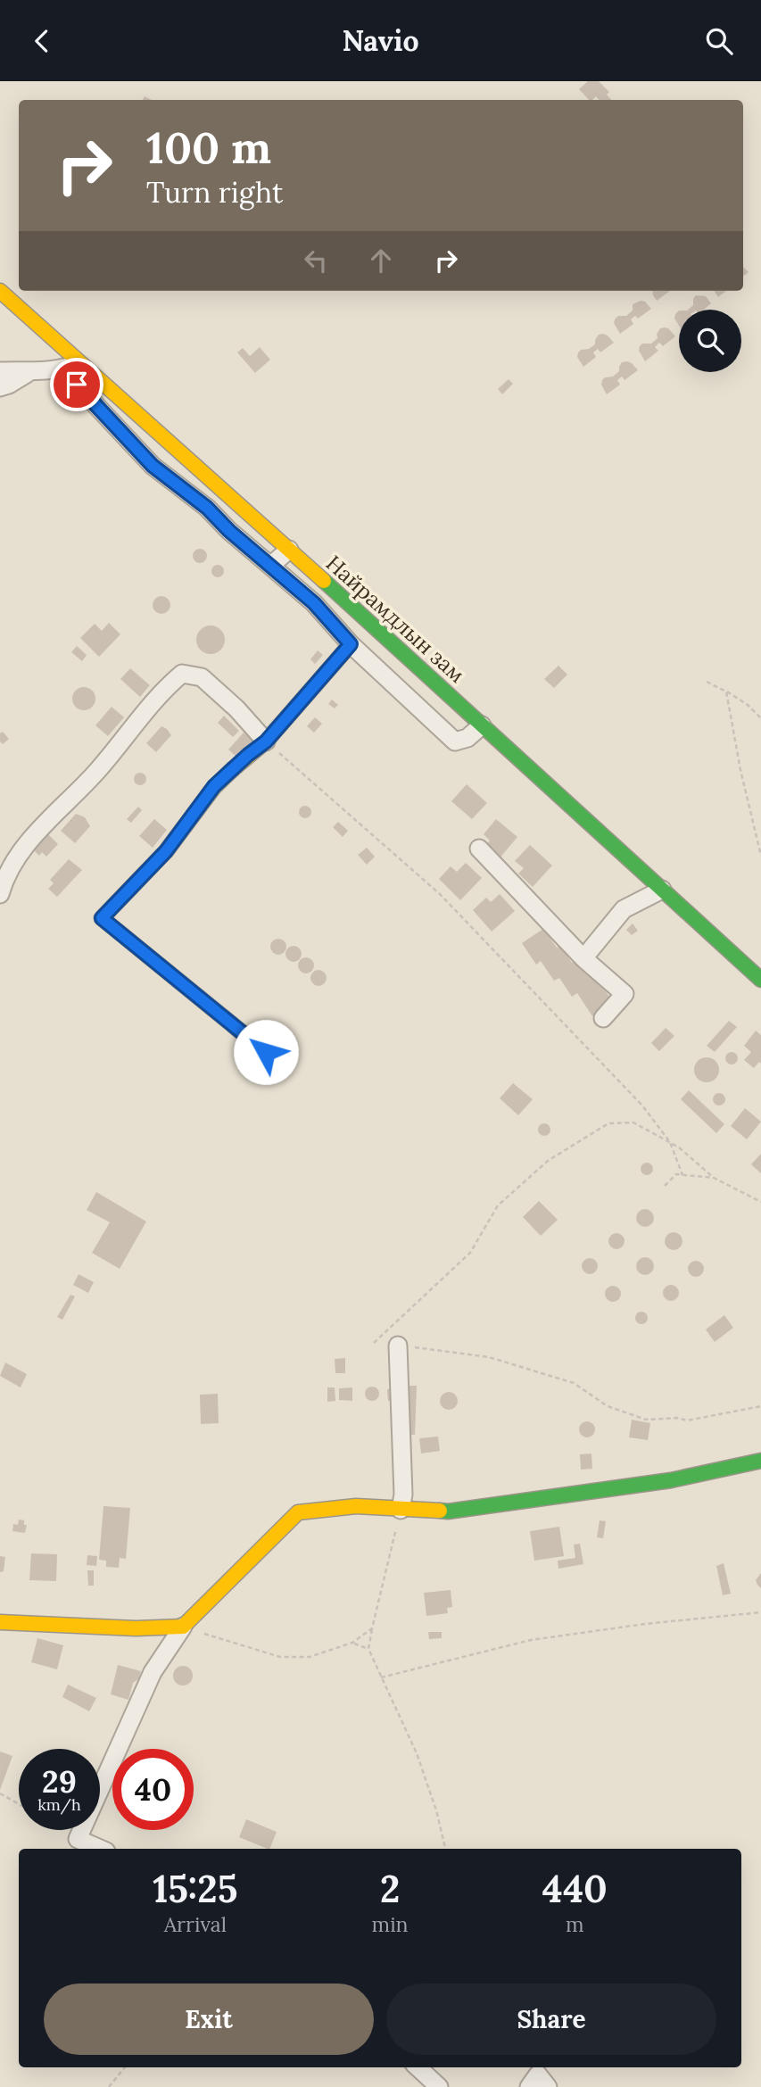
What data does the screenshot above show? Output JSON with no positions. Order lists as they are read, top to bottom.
{
  "streets": {
    "street": ["Найрамдлын зам"]
  },
  "page": {
    "header": "Navio",
    "turn": ["100 m", "Turn right"],
    "speed": "29 km/h",
    "limit": "40",
    "eta": [
      "15:25",
      "Arrival",
      "2",
      "min",
      "440",
      "m"
    ],
    "buttons": ["Exit", "Share"]
  }
}
